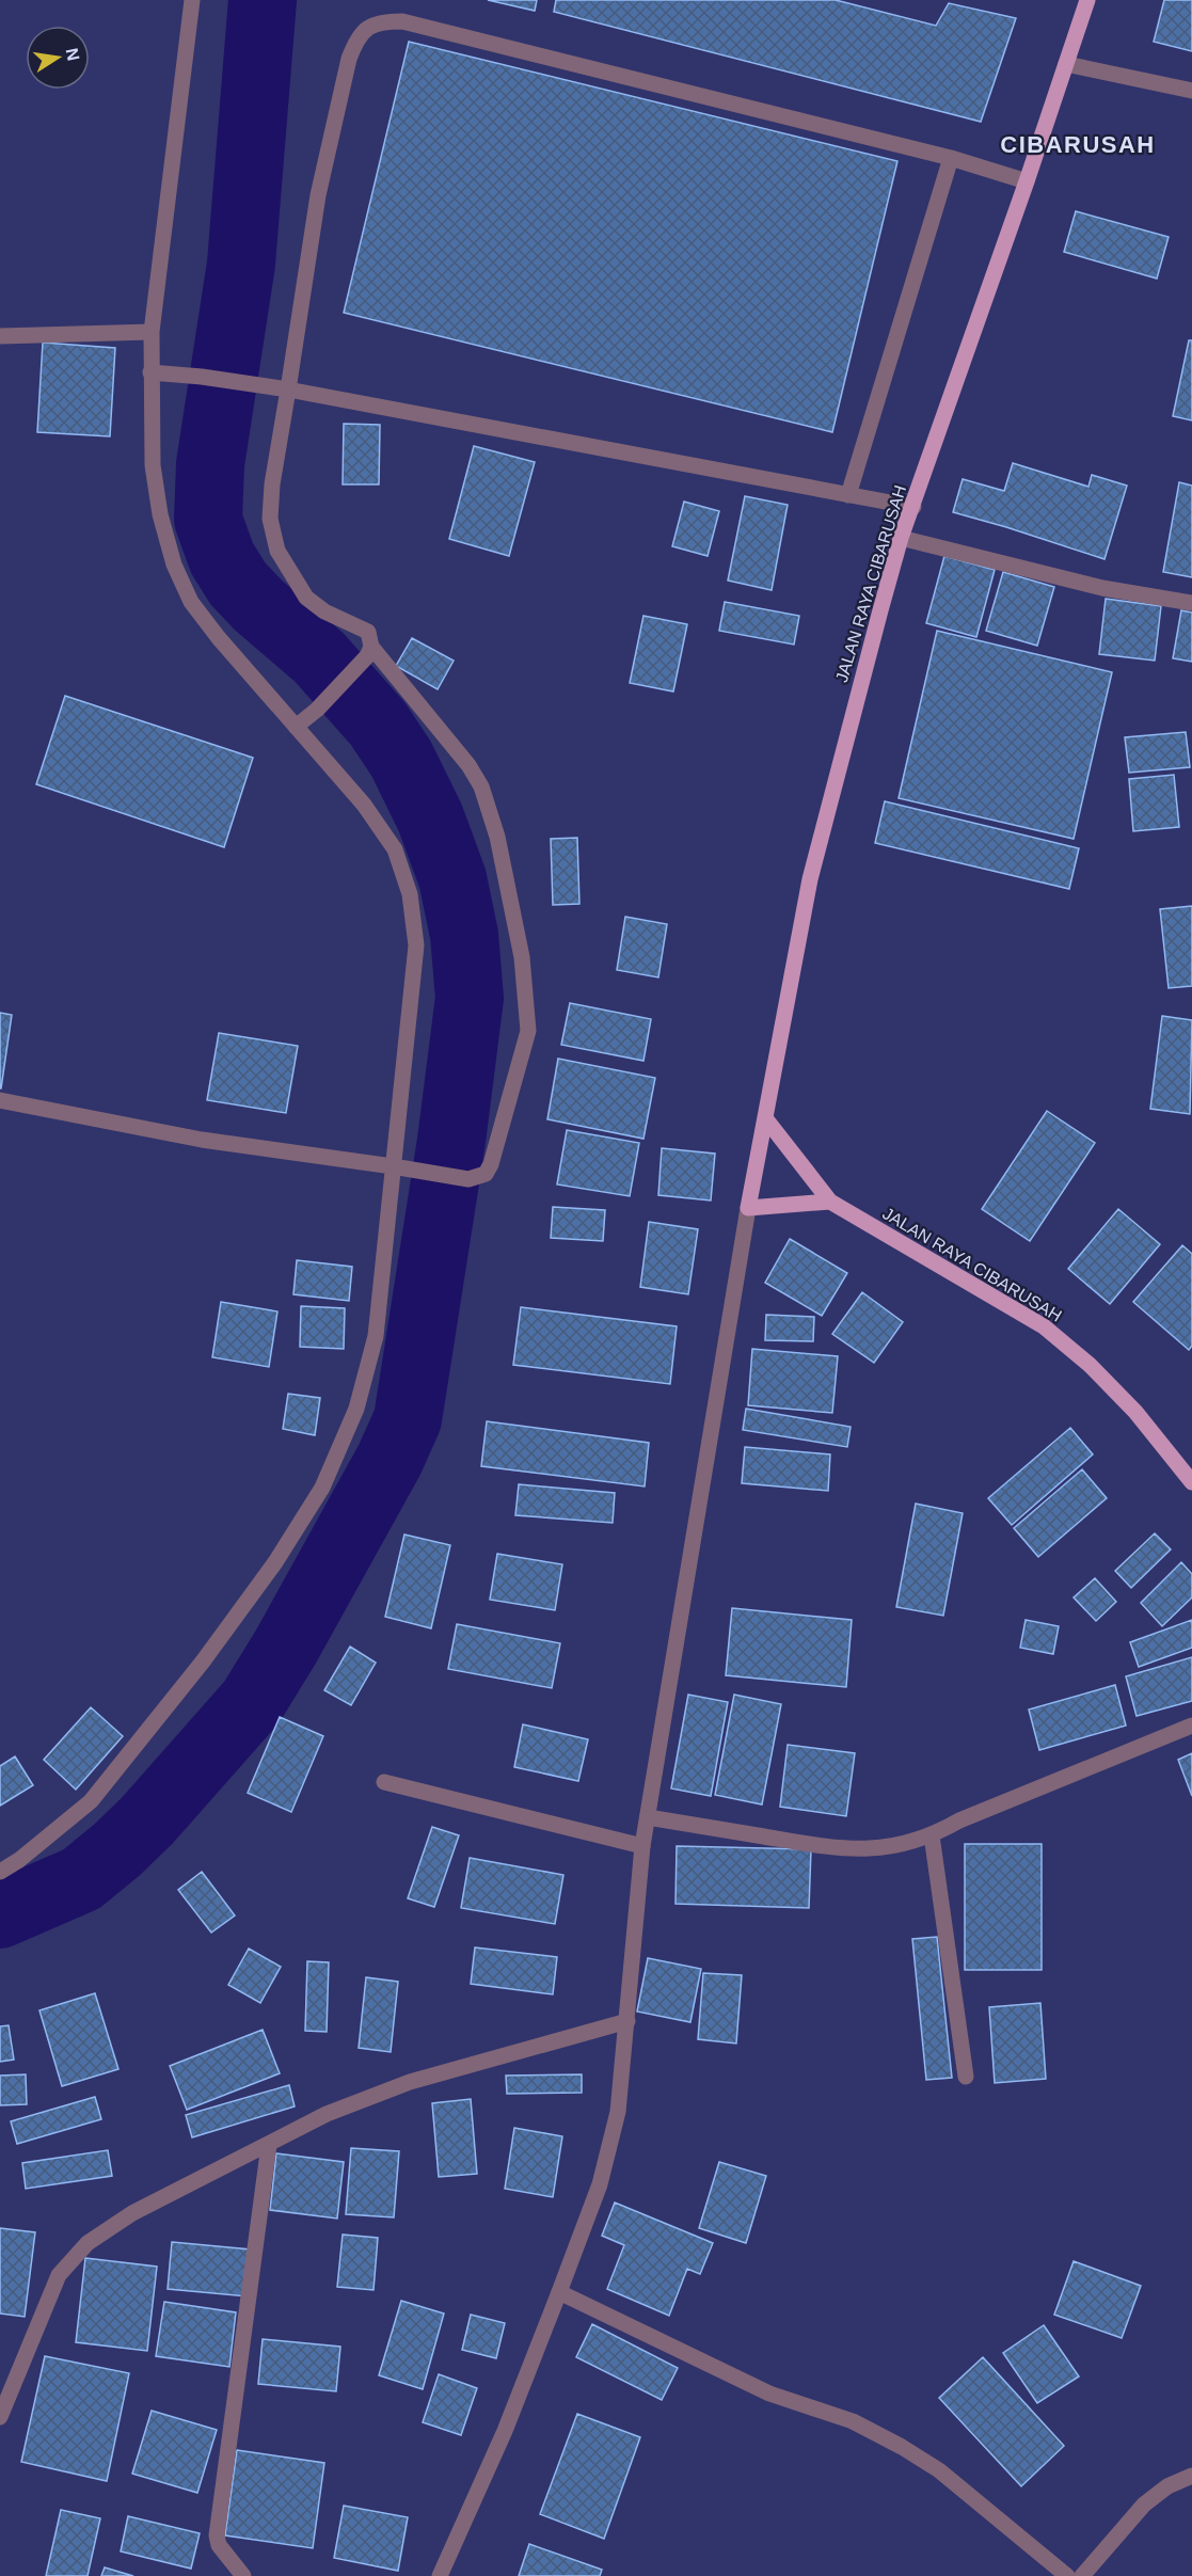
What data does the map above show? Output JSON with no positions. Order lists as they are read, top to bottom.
{
  "streets": {
    "main road": ["JALAN RAYA CIBARUSAH"]
  },
  "districts": ["CIBARUSAH"],
  "north": "right"
}
